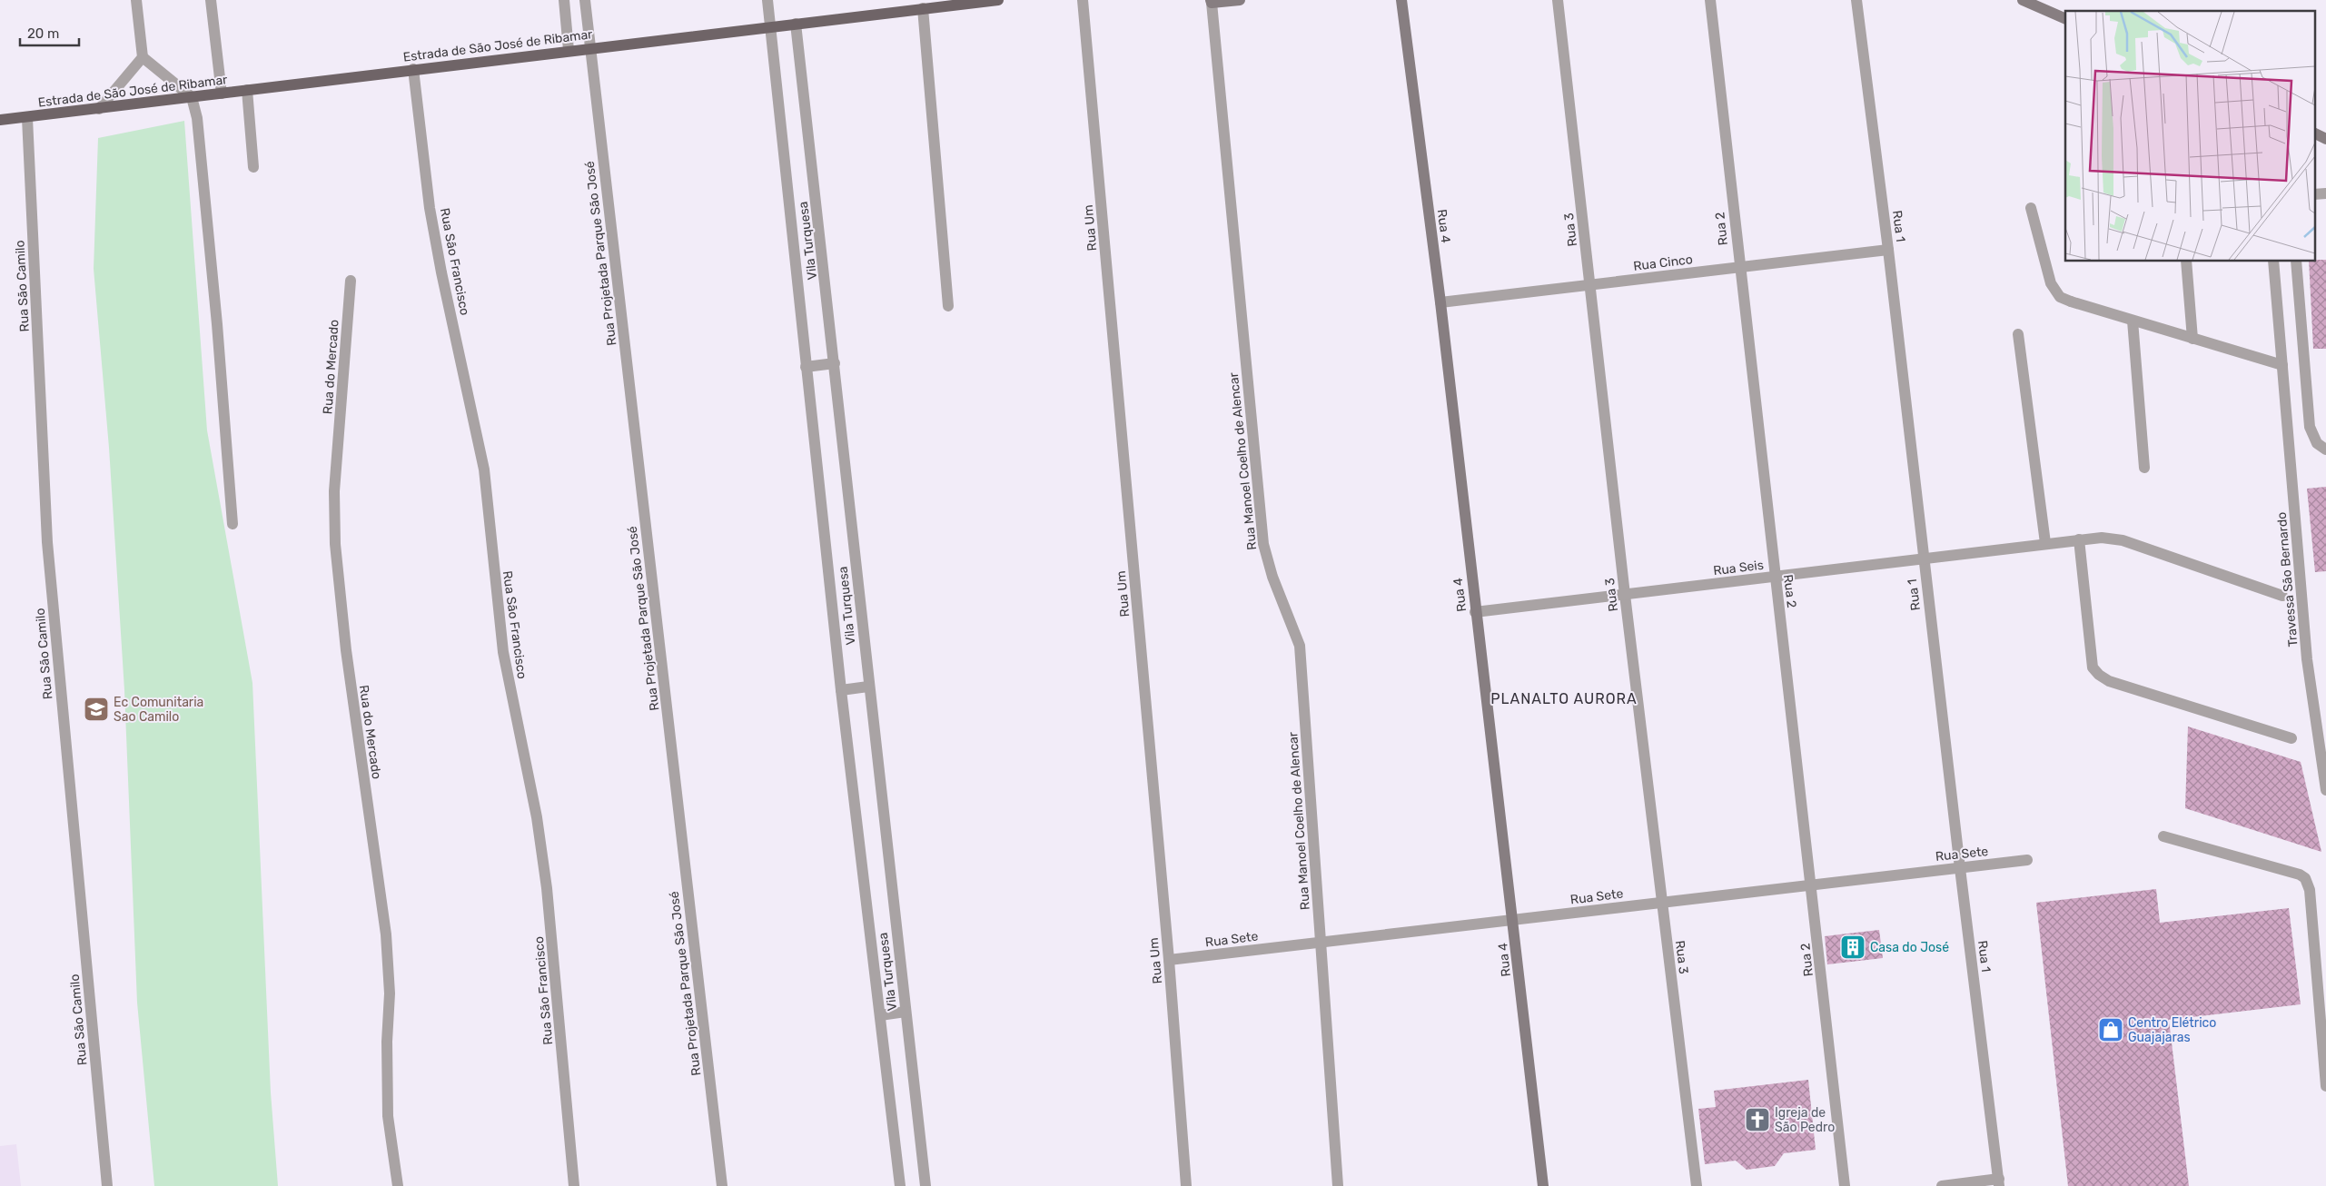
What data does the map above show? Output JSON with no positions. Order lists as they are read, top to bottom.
{
  "streets": {
    "main road": ["Estrada de São José de Ribamar"],
    "street": [
      "Rua 4",
      "Rua 1",
      "Rua Um",
      "Rua 2",
      "Rua 3",
      "Vila Turquesa",
      "Rua Projetada Parque São José",
      "Rua São Francisco",
      "Rua Cinco",
      "Rua São Camilo",
      "Rua do Mercado",
      "Rua Manoel Coelho de Alencar",
      "Rua Seis",
      "Travessa São Bernardo",
      "Rua Sete"
    ]
  },
  "crossings": [
    ["Estrada de São José de Ribamar", "Vila Turquesa"],
    ["Estrada de São José de Ribamar", "Rua Projetada Parque São José"],
    ["Estrada de São José de Ribamar", "Rua São Francisco"],
    ["Estrada de São José de Ribamar", "Rua São Camilo"],
    ["Rua 4", "Rua Cinco"],
    ["Rua 4", "Rua Seis"],
    ["Rua 4", "Rua Sete"],
    ["Rua 1", "Rua Cinco"],
    ["Rua 1", "Rua Seis"],
    ["Rua 1", "Rua Sete"],
    ["Rua Um", "Rua Sete"],
    ["Rua 2", "Rua Cinco"],
    ["Rua 2", "Rua Seis"],
    ["Rua 2", "Rua Sete"],
    ["Rua 3", "Rua Cinco"],
    ["Rua 3", "Rua Seis"],
    ["Rua 3", "Rua Sete"],
    ["Rua Manoel Coelho de Alencar", "Rua Sete"]
  ],
  "districts": ["PLANALTO AURORA"],
  "places": {
    "school or university": ["Ec Comunitaria Sao Camilo"],
    "building": ["Casa do José"],
    "shop": ["Centro Elétrico Guajajaras"],
    "church": ["Igreja de São Pedro"]
  },
  "scale_bar": "20 m"
}
